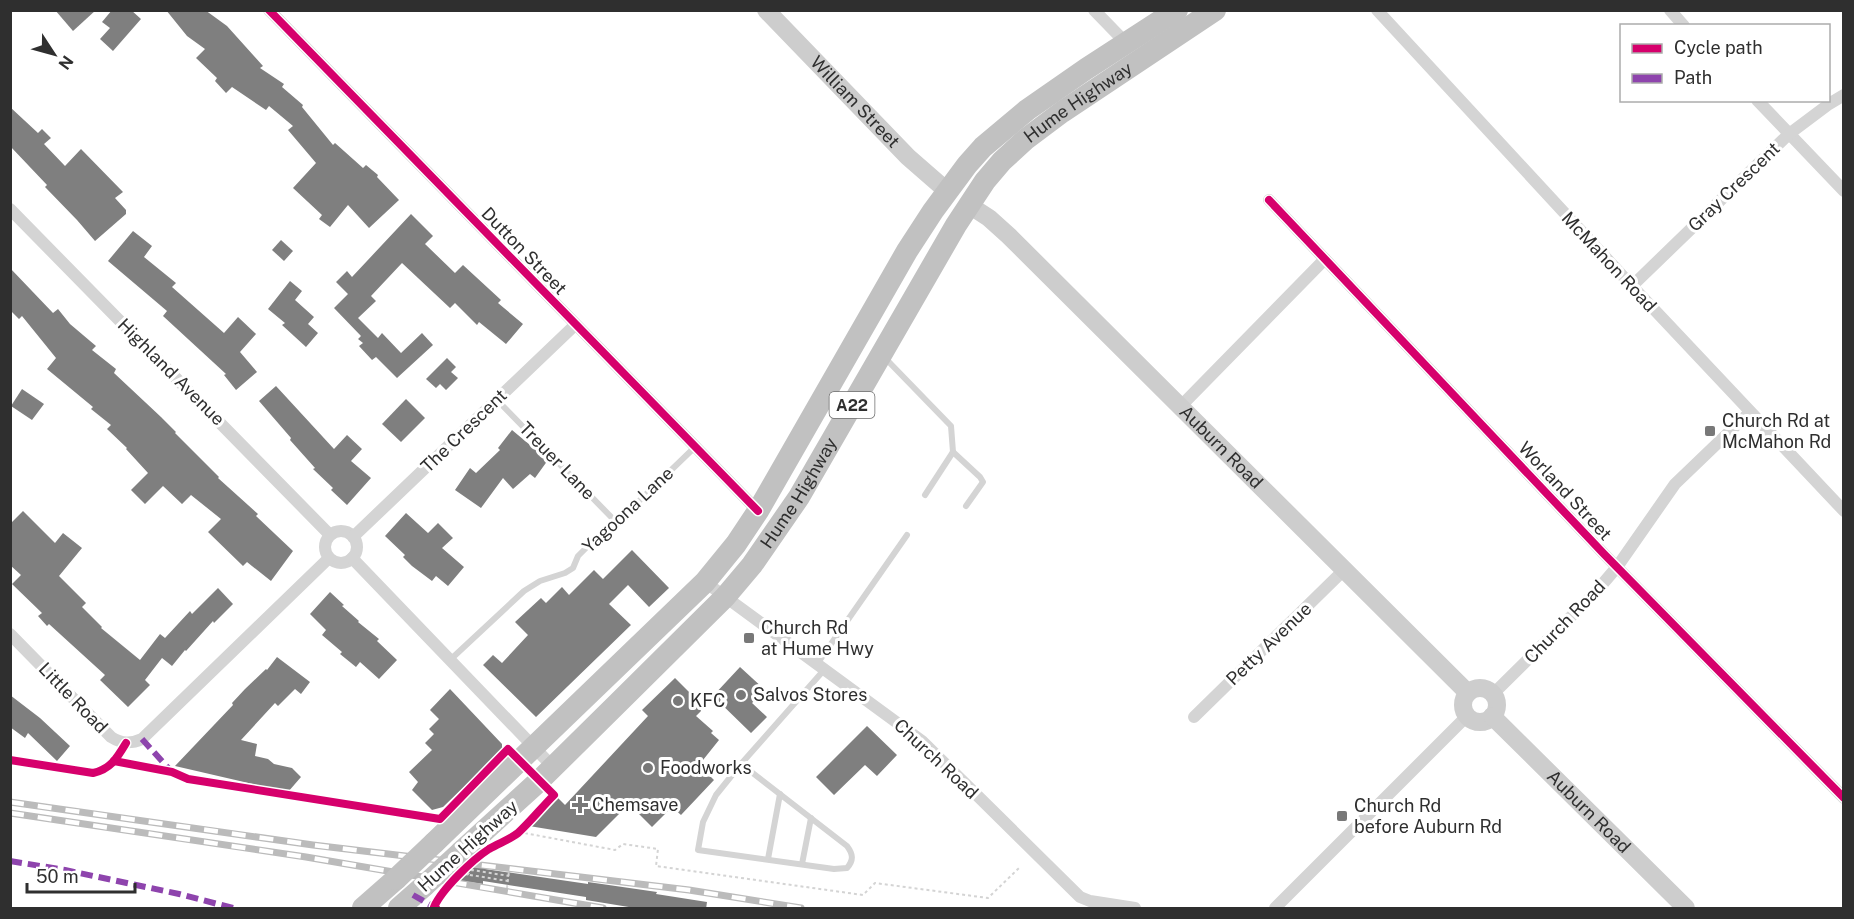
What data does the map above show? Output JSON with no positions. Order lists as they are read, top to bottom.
{
  "streets": {
    "highway": ["Hume Highway", "A22"],
    "main road": ["William Street", "Auburn Road"],
    "street": [
      "Gray Crescent",
      "Dutton Street",
      "McMahon Road",
      "Highland Avenue",
      "The Crescent",
      "Worland Street",
      "Church Road",
      "Petty Avenue",
      "Little Road"
    ],
    "lane": ["Treuer Lane", "Yagoona Lane"]
  },
  "crossings": [
    ["William Street", "Hume Highway"],
    ["Hume Highway", "Dutton Street"],
    ["Hume Highway", "Auburn Road"],
    ["Hume Highway", "Church Road"],
    ["Gray Crescent", "McMahon Road"],
    ["Dutton Street", "The Crescent"],
    ["Dutton Street", "Yagoona Lane"],
    ["McMahon Road", "Church Road"],
    ["Highland Avenue", "The Crescent"],
    ["Highland Avenue", "Little Road"],
    ["The Crescent", "Treuer Lane"],
    ["The Crescent", "Little Road"],
    ["Auburn Road", "Church Road"],
    ["Auburn Road", "Petty Avenue"],
    ["Treuer Lane", "Yagoona Lane"],
    ["Worland Street", "Church Road"]
  ],
  "places": {
    "transit": ["Church Rd at McMahon Rd", "Church Rd at Hume Hwy", "Church Rd before Auburn Rd"],
    "other": ["Salvos Stores", "KFC", "Foodworks"],
    "health": ["Chemsave"]
  },
  "legend": ["Cycle path", "Path"],
  "scale_bar": "50 m",
  "north": "bottom right"
}
